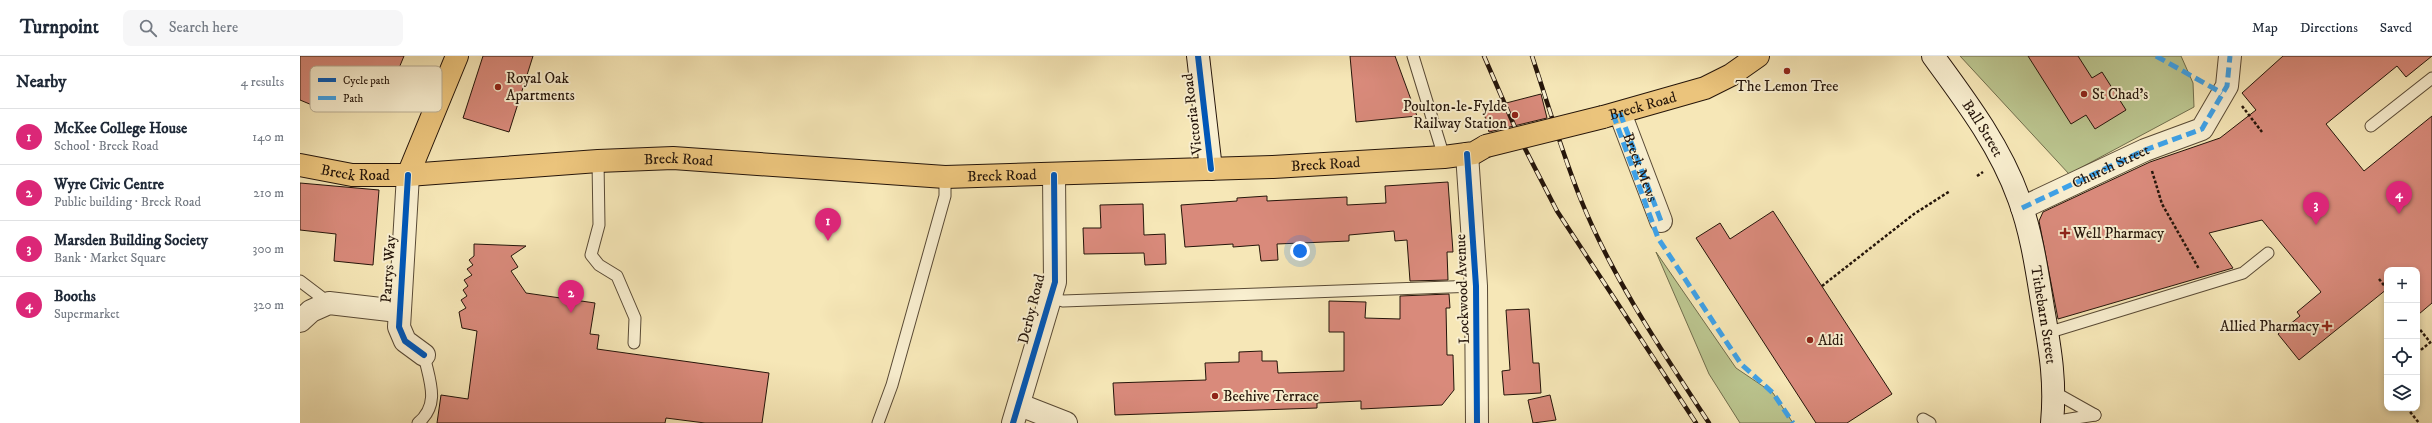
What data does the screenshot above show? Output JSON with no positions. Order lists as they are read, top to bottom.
{
  "streets": {
    "main road": ["Breck Road"],
    "street": [
      "Victoria Road",
      "Ball Street",
      "Church Street",
      "Breck Mews",
      "Parrys Way",
      "Lockwood Avenue",
      "Derby Road",
      "Tithebarn Street"
    ]
  },
  "crossings": [
    ["Breck Road", "Victoria Road"],
    ["Breck Road", "Breck Mews"],
    ["Breck Road", "Parrys Way"],
    ["Breck Road", "Lockwood Avenue"],
    ["Breck Road", "Derby Road"],
    ["Ball Street", "Church Street"],
    ["Ball Street", "Tithebarn Street"],
    ["Church Street", "Tithebarn Street"]
  ],
  "places": {
    "other": [
      "The Lemon Tree",
      "Royal Oak Apartments",
      "St Chad's",
      "Poulton-le-Fylde Railway Station",
      "Aldi",
      "Beehive Terrace"
    ],
    "health": ["Well Pharmacy", "Allied Pharmacy"]
  },
  "legend": ["Cycle path", "Path"],
  "page": {
    "header": "Turnpoint",
    "search": "Search here",
    "nav": ["Map", "Directions", "Saved"],
    "heading": ["Nearby", "4 results"],
    "list": [
      {
        "mark": "1",
        "name": "McKee College House",
        "note": "School · Breck Road",
        "value": "140 m"
      },
      {
        "mark": "2",
        "name": "Wyre Civic Centre",
        "note": "Public building · Breck Road",
        "value": "210 m"
      },
      {
        "mark": "3",
        "name": "Marsden Building Society",
        "note": "Bank · Market Square",
        "value": "300 m"
      },
      {
        "mark": "4",
        "name": "Booths",
        "note": "Supermarket",
        "value": "320 m"
      }
    ],
    "pins": [
      "4",
      "3",
      "1",
      "2"
    ],
    "map_buttons": ["+", "−"]
  }
}
